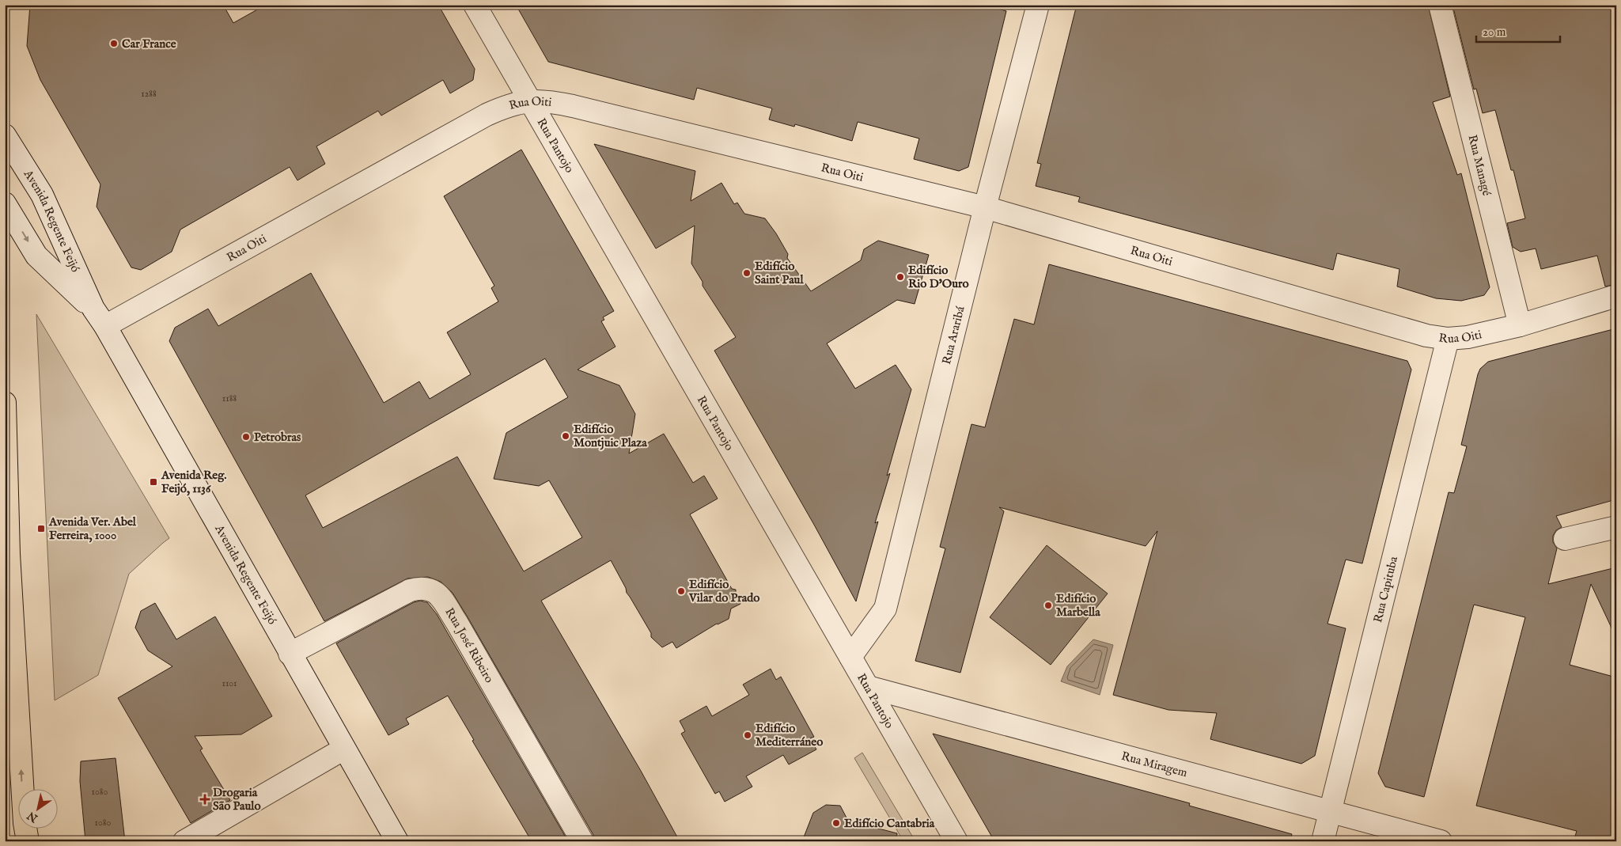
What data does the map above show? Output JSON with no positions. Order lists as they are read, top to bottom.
{
  "streets": {
    "street": [
      "Rua Oiti",
      "Rua Pantojo",
      "Rua Managé",
      "Avenida Regente Feijó",
      "Rua Araribá",
      "Rua Capituba",
      "Rua José Ribeiro",
      "Rua Miragem"
    ]
  },
  "crossings": [
    ["Rua Oiti", "Rua Pantojo"],
    ["Rua Oiti", "Rua Managé"],
    ["Rua Oiti", "Avenida Regente Feijó"],
    ["Rua Oiti", "Rua Araribá"],
    ["Rua Oiti", "Rua Capituba"],
    ["Rua Pantojo", "Rua Araribá"],
    ["Rua Pantojo", "Rua Miragem"],
    ["Avenida Regente Feijó", "Rua José Ribeiro"],
    ["Rua Capituba", "Rua Miragem"]
  ],
  "places": {
    "other": [
      "Car France",
      "Edifício Saint Paul",
      "Edifício Rio D'Ouro",
      "Edifício Montjuic Plaza",
      "Petrobras",
      "Edifício Vilar do Prado",
      "Edifício Marbella",
      "Edifício Mediterráneo",
      "Edifício Cantabria"
    ],
    "transit": ["Avenida Reg. Feijó, 1136", "Avenida Ver. Abel Ferreira, 1000"],
    "health": ["Drogaria São Paulo"]
  },
  "house_numbers": [
    "1288",
    "1188",
    "1101",
    "1080",
    "1080"
  ],
  "scale_bar": "20 m",
  "north": "bottom left"
}
